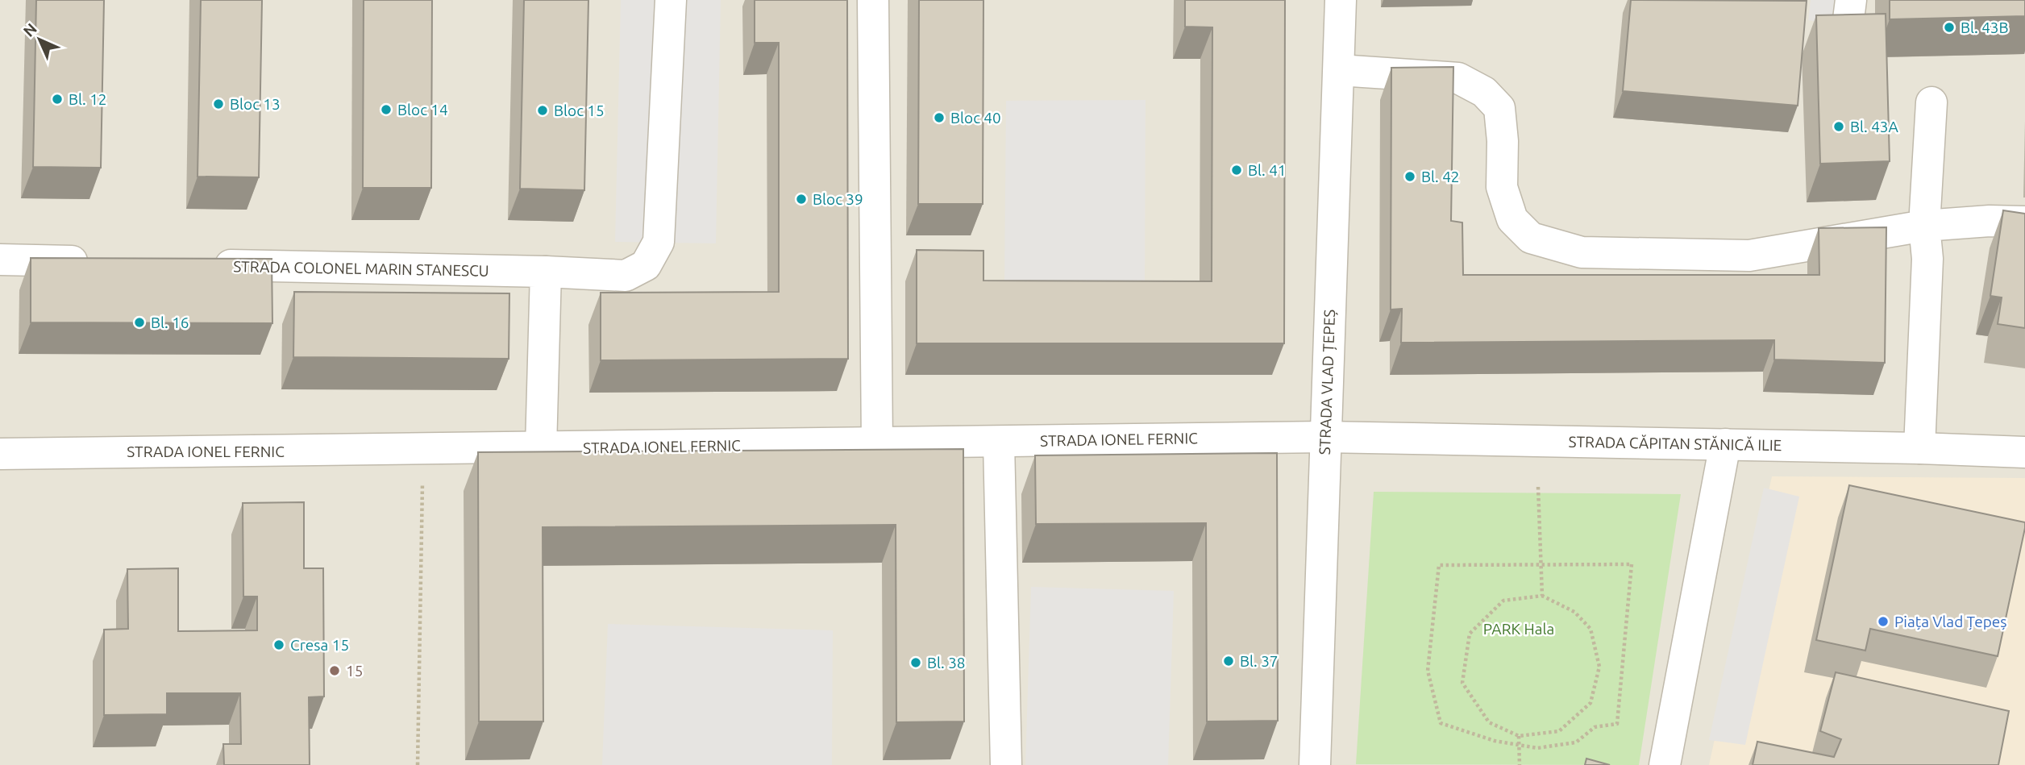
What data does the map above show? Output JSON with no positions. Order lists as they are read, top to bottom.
{
  "streets": {
    "street": [
      "STRADA COLONEL MARIN STANESCU",
      "STRADA VLAD ȚEPEȘ",
      "STRADA IONEL FERNIC",
      "STRADA CĂPITAN STĂNICĂ ILIE"
    ]
  },
  "crossings": [
    ["STRADA VLAD ȚEPEȘ", "STRADA IONEL FERNIC"],
    ["STRADA VLAD ȚEPEȘ", "STRADA CĂPITAN STĂNICĂ ILIE"],
    ["STRADA IONEL FERNIC", "STRADA CĂPITAN STĂNICĂ ILIE"]
  ],
  "parks": ["PARK Hala"],
  "places": [
    "Bl. 43B",
    "Bl. 12",
    "Bloc 13",
    "Bloc 14",
    "Bloc 15",
    "Bloc 40",
    "Bl. 43A",
    "Bl. 41",
    "Bl. 42",
    "Bloc 39",
    "Bl. 16",
    "Piața Vlad Țepeș",
    "Cresa 15",
    "Bl. 37",
    "Bl. 38",
    "15"
  ],
  "north": "top left"
}
